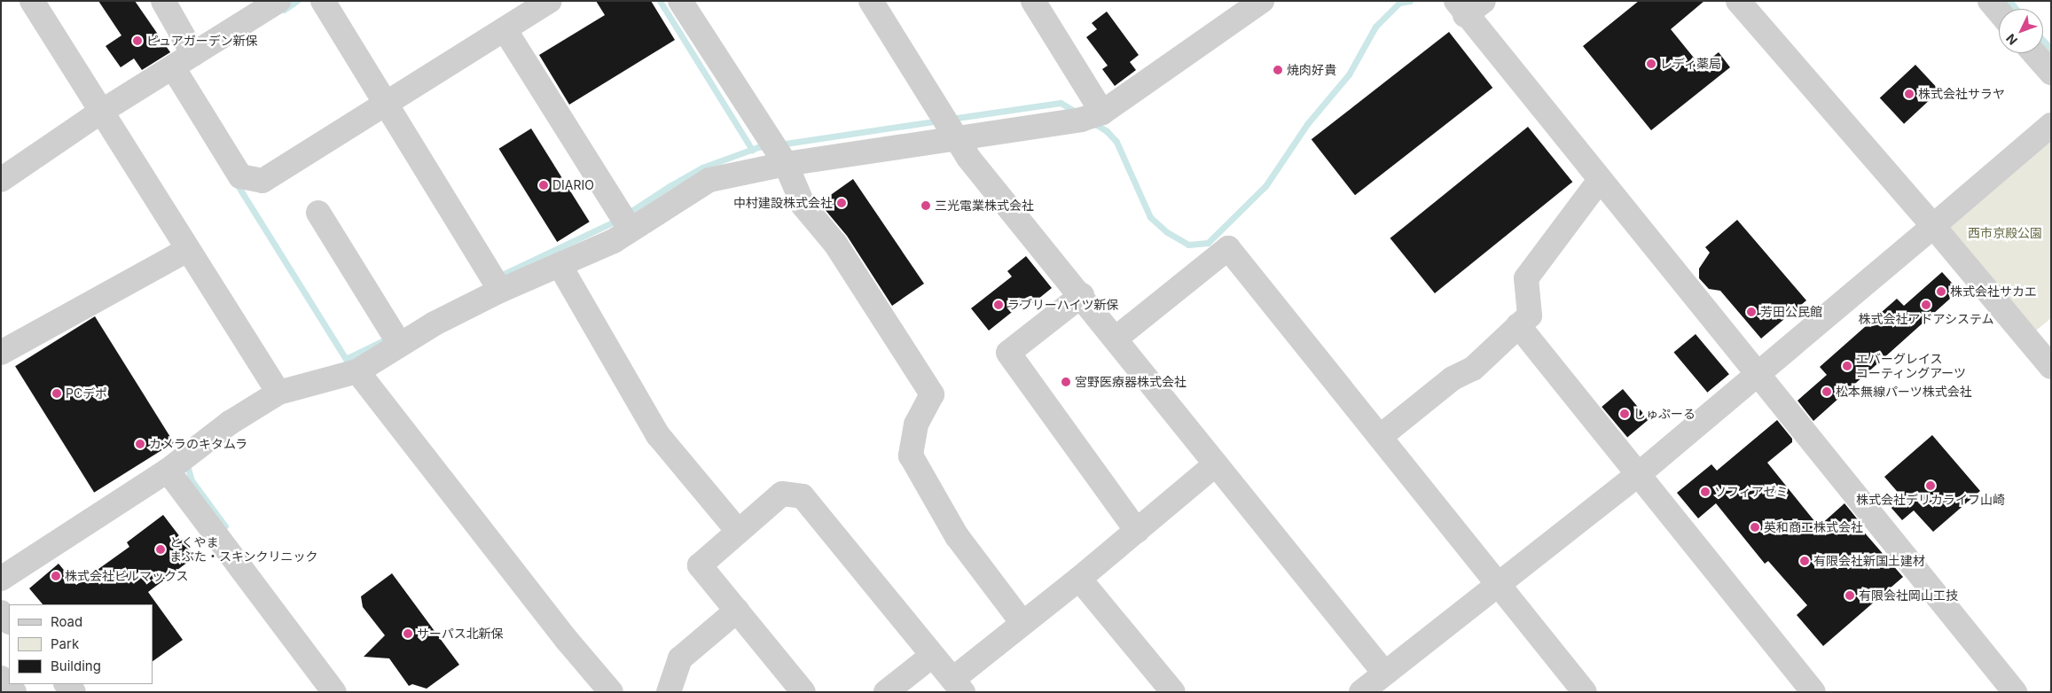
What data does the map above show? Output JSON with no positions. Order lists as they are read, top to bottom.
{
  "parks": ["西市京殿公園"],
  "places": [
    "ピュアガーデン新保",
    "レディ薬局",
    "焼肉好貴",
    "株式会社サラヤ",
    "DIARIO",
    "中村建設株式会社",
    "三光電業株式会社",
    "株式会社サカエ",
    "ラブリーハイツ新保",
    "株式会社アドアシステム",
    "芳田公民館",
    "エバーグレイス コーティングアーツ",
    "宮野医療器株式会社",
    "松本無線パーツ株式会社",
    "PCデポ",
    "しゅぷーる",
    "カメラのキタムラ",
    "株式会社デリカライフ山崎",
    "ソフィアゼミ",
    "英和商工株式会社",
    "とくやま まぶた・スキンクリニック",
    "有限会社新国土建材",
    "株式会社ビルマックス",
    "有限会社岡山工技",
    "サーパス北新保"
  ],
  "legend": ["Road", "Park", "Building"],
  "north": "bottom left"
}
